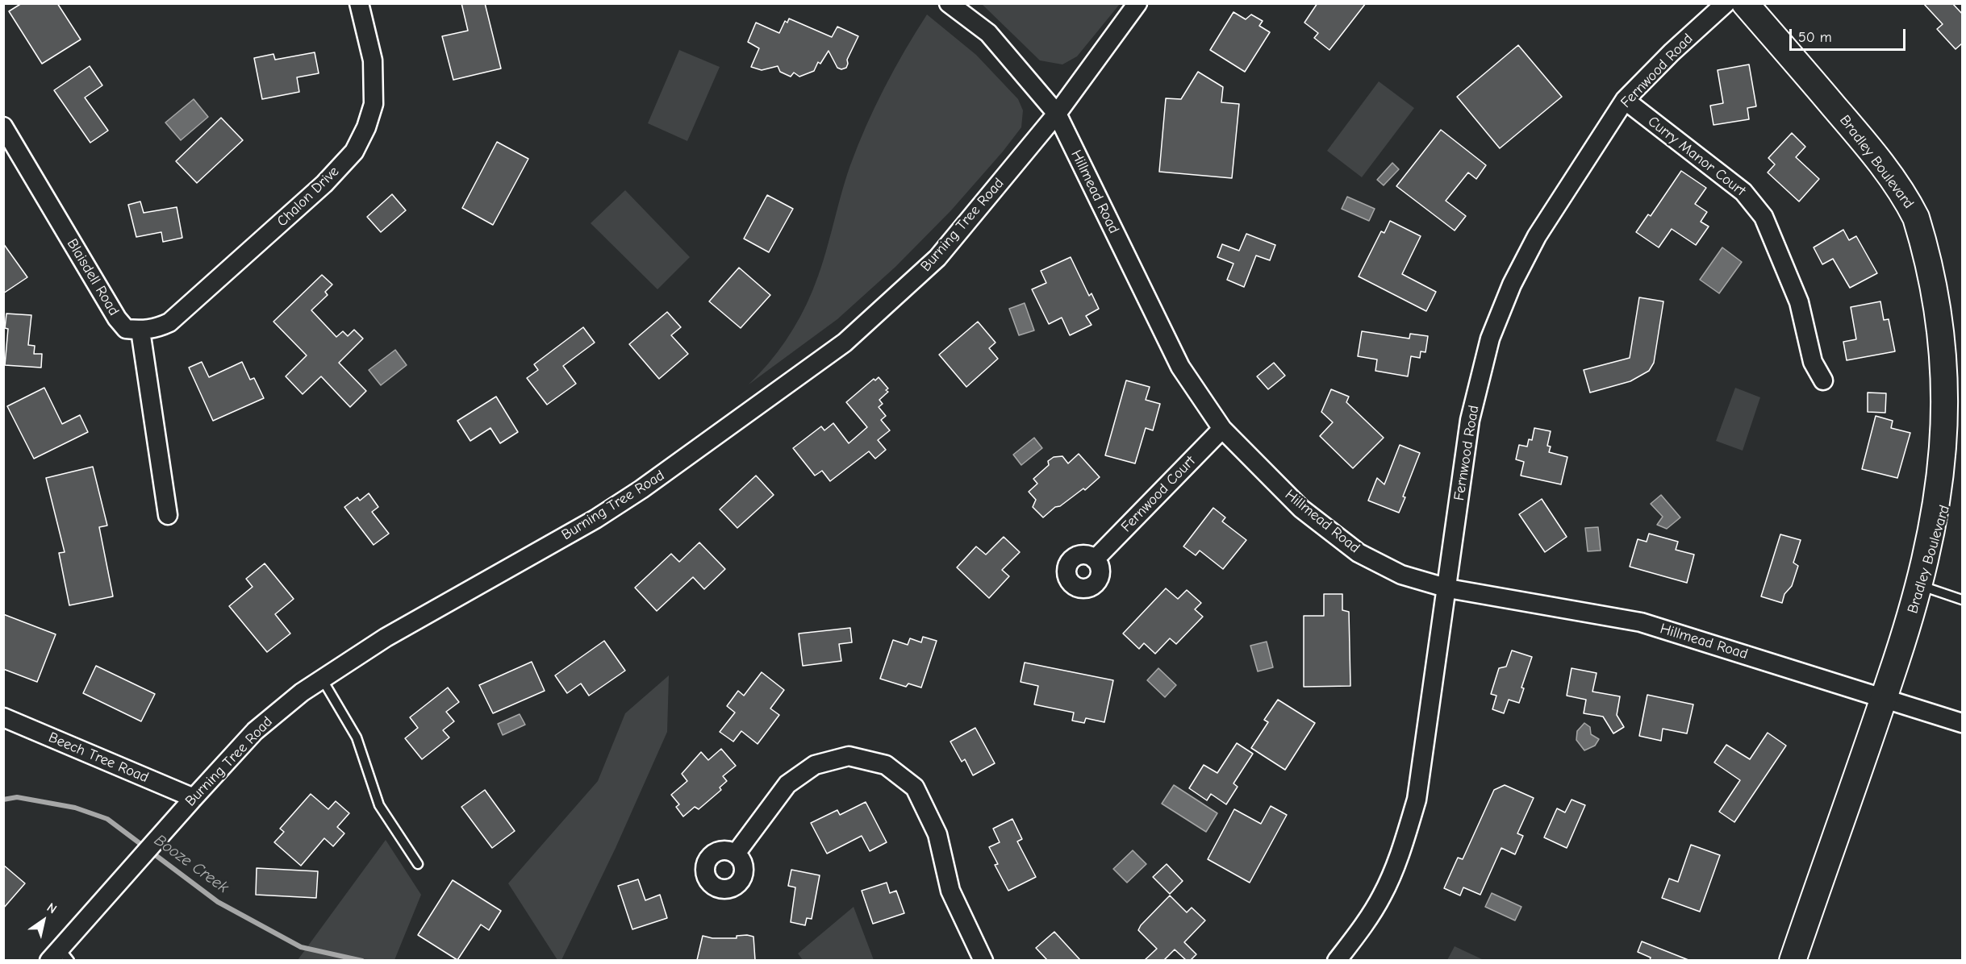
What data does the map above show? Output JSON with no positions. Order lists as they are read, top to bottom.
{
  "streets": {
    "main road": ["Bradley Boulevard"],
    "street": [
      "Fernwood Road",
      "Curry Manor Court",
      "Hillmead Road",
      "Chalon Drive",
      "Burning Tree Road",
      "Blaisdell Road",
      "Fernwood Court",
      "Beech Tree Road"
    ]
  },
  "crossings": [
    ["Fernwood Road", "Curry Manor Court"],
    ["Fernwood Road", "Hillmead Road"],
    ["Bradley Boulevard", "Hillmead Road"],
    ["Hillmead Road", "Burning Tree Road"],
    ["Hillmead Road", "Fernwood Court"],
    ["Chalon Drive", "Blaisdell Road"],
    ["Burning Tree Road", "Beech Tree Road"]
  ],
  "water": ["Booze Creek"],
  "scale_bar": "50 m",
  "north": "top right"
}
